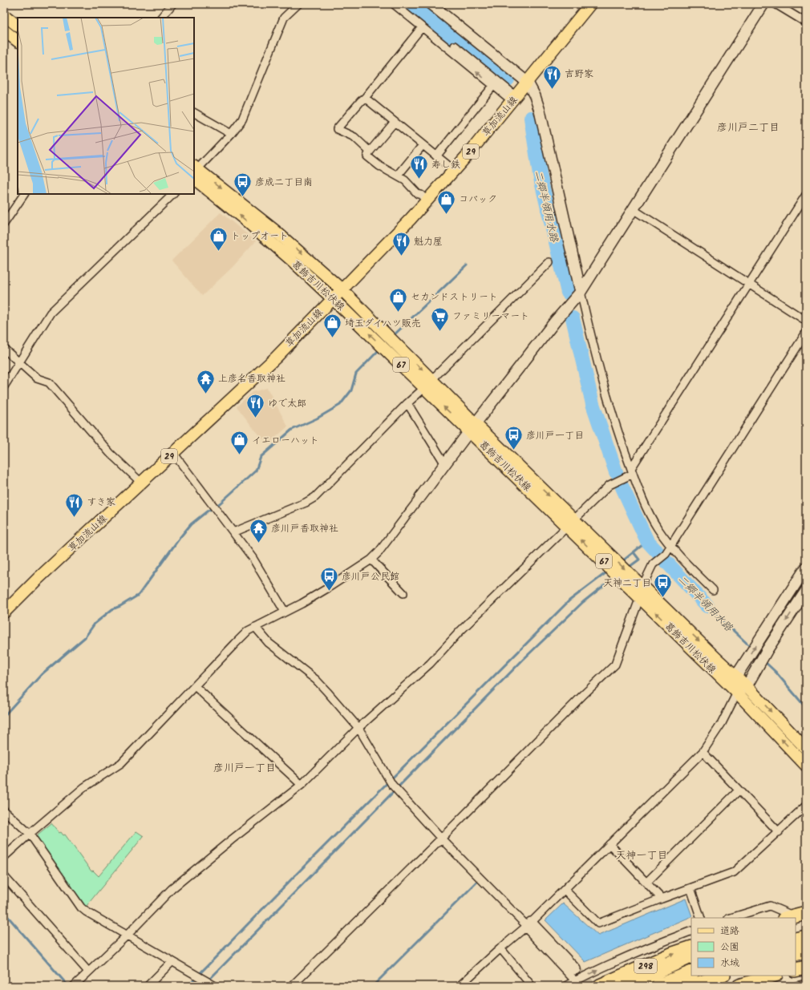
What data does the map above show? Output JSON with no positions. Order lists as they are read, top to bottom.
{
  "streets": {
    "highway": ["298"],
    "main road": [
      "草加流山線",
      "29",
      "葛飾吉川松伏線",
      "67"
    ]
  },
  "crossings": [
    ["草加流山線", "葛飾吉川松伏線"]
  ],
  "districts": ["彦川戸二丁目", "彦川戸一丁目", "天神一丁目"],
  "water": ["二郷半領用水路"],
  "places": {
    "restaurant": [
      "吉野家",
      "寿し鉄",
      "魁力屋",
      "ゆで太郎",
      "すき家"
    ],
    "bus stop": [
      "彦成二丁目南",
      "彦川戸一丁目",
      "彦川戸公民館",
      "天神二丁目"
    ],
    "shop": [
      "コバック",
      "トップオート",
      "セカンドストリート",
      "埼玉ダイハツ販売",
      "イエローハット"
    ],
    "supermarket": ["ファミリーマート"],
    "temple": ["上彦名香取神社", "彦川戸香取神社"]
  },
  "legend": ["道路", "公園", "水域"]
}
